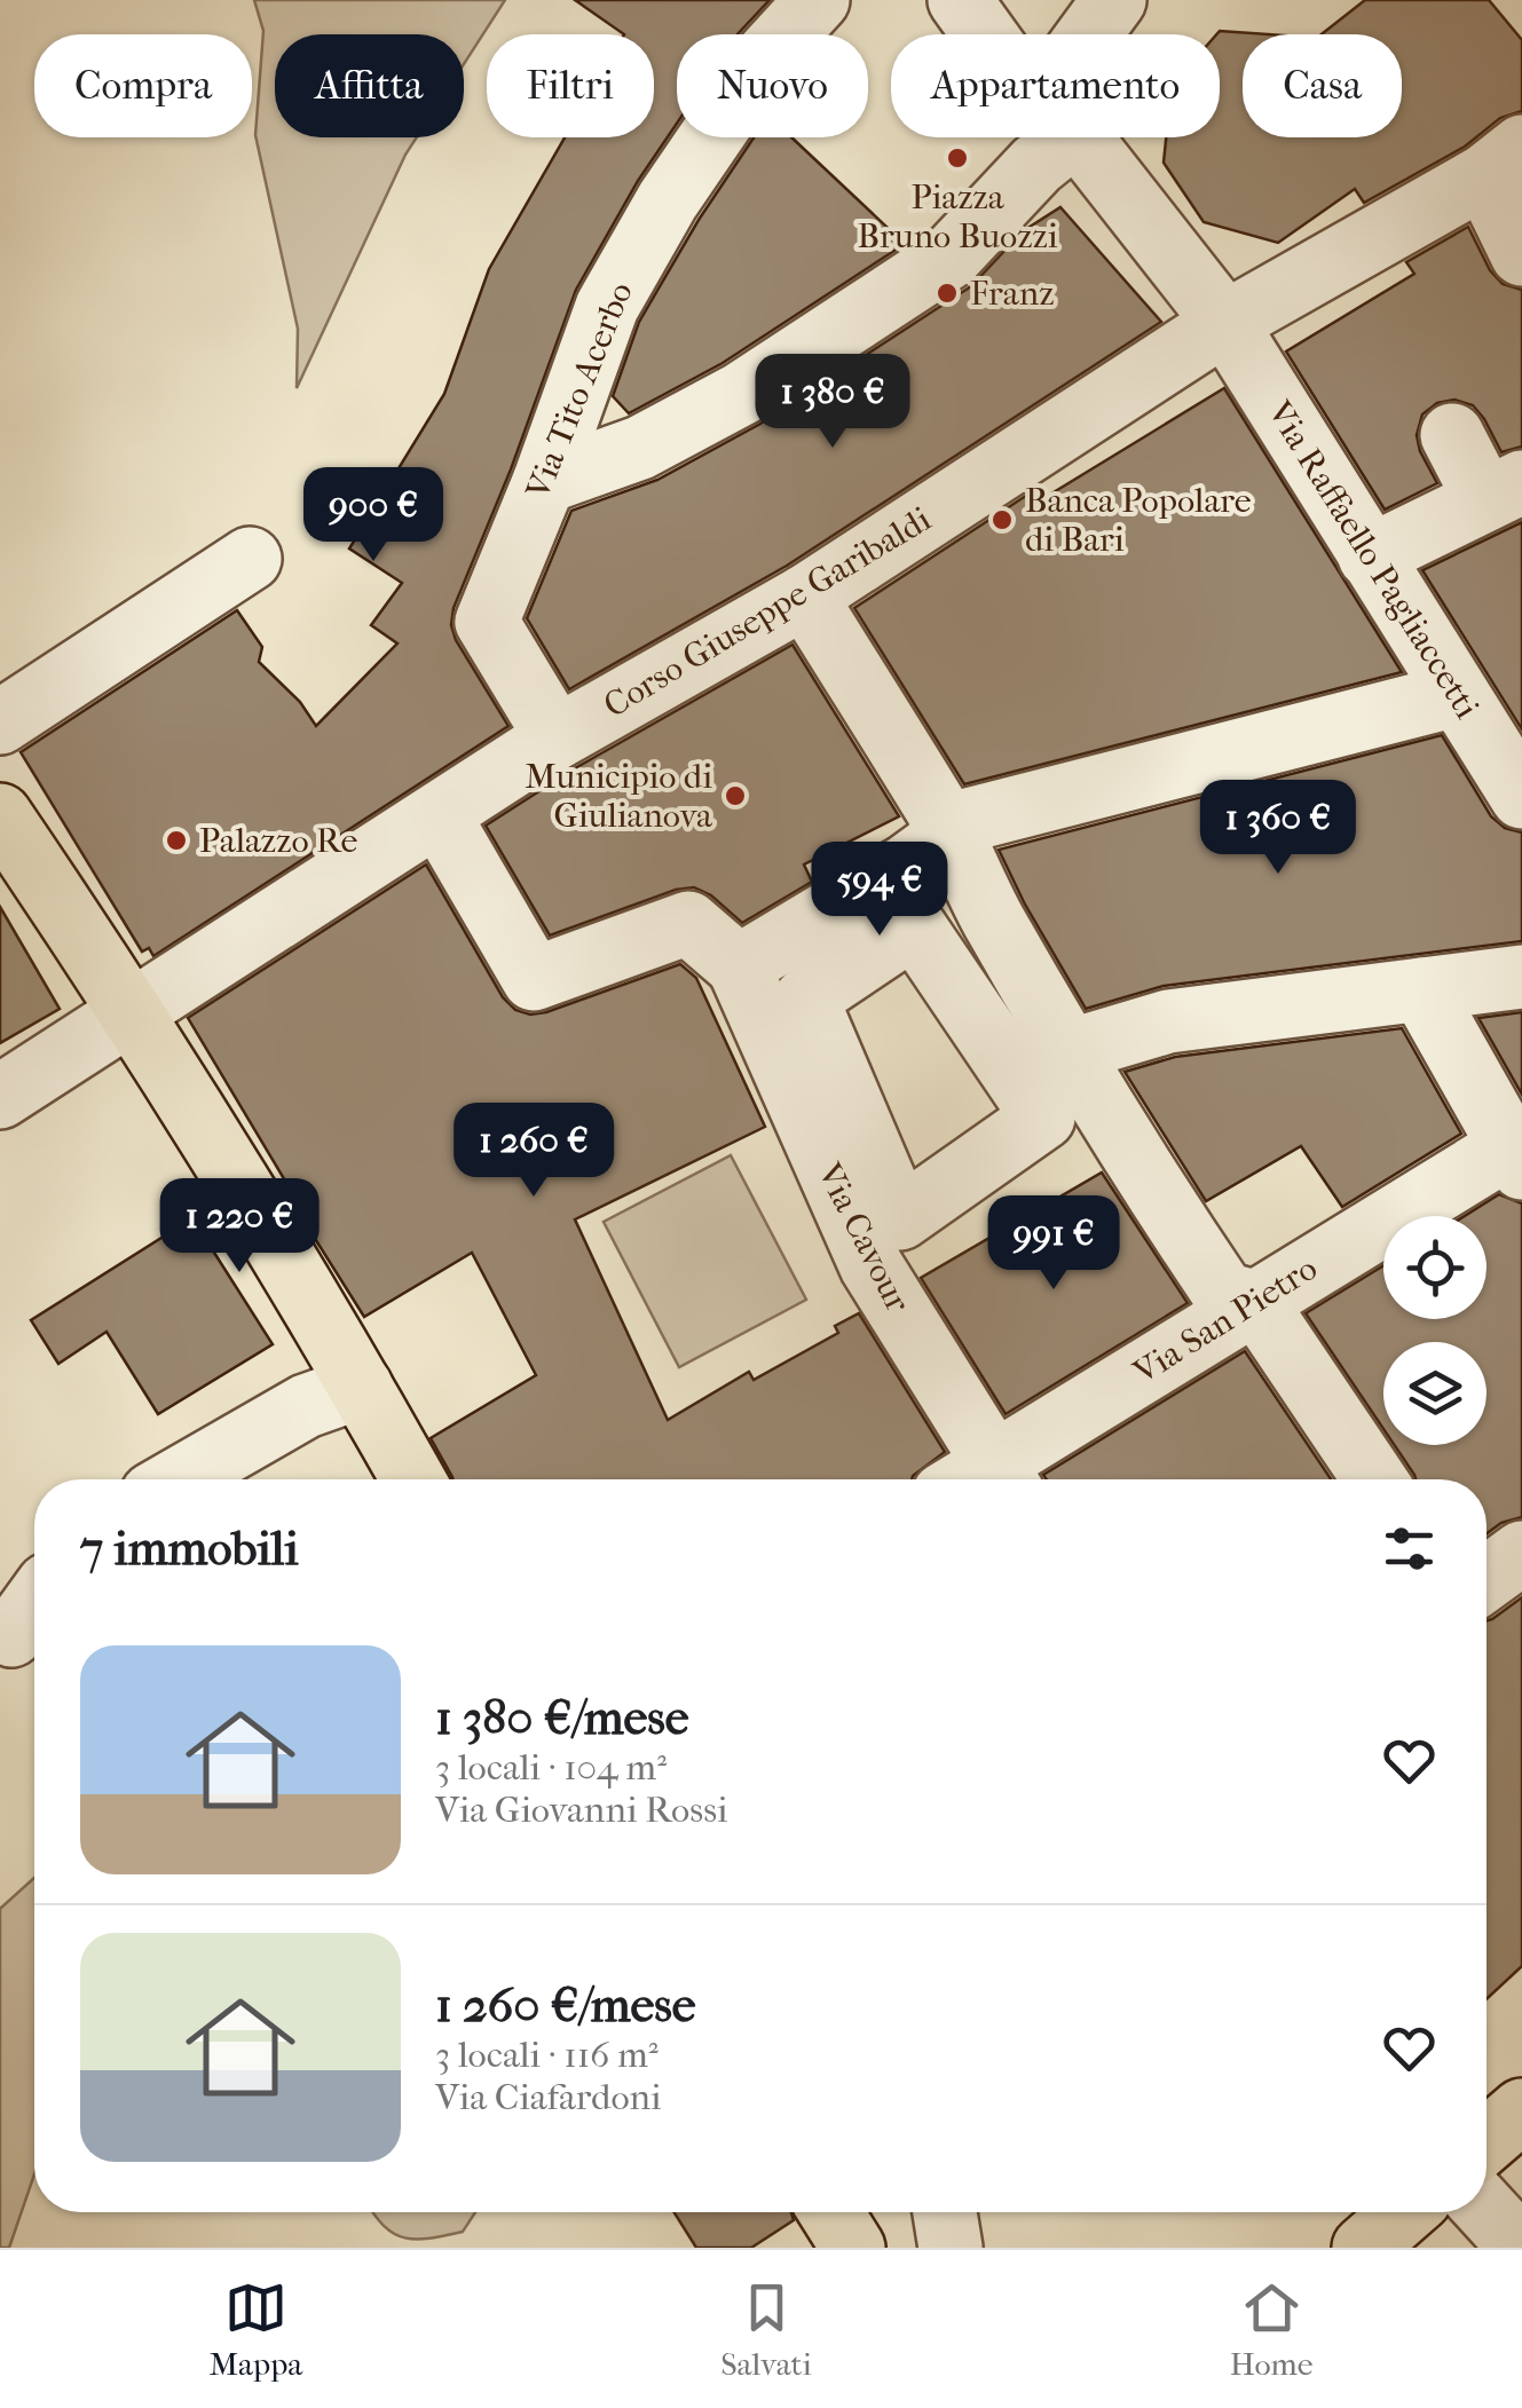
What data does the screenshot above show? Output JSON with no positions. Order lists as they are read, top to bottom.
{
  "streets": {
    "street": [
      "Via Tito Acerbo",
      "Via Raffaello Pagliaccetti",
      "Corso Giuseppe Garibaldi",
      "Via Cavour",
      "Via San Pietro"
    ]
  },
  "crossings": [
    ["Via Tito Acerbo", "Corso Giuseppe Garibaldi"],
    ["Via Raffaello Pagliaccetti", "Corso Giuseppe Garibaldi"]
  ],
  "places": [
    "Piazza Bruno Buozzi",
    "Franz",
    "Banca Popolare di Bari",
    "Municipio di Giulianova",
    "Palazzo Re"
  ],
  "page": {
    "chip": [
      "Compra",
      "Affitta",
      "Filtri",
      "Nuovo",
      "Appartamento",
      "Casa"
    ],
    "price": [
      "1 380 €",
      "900 €",
      "1 360 €",
      "594 €",
      "1 260 €",
      "1 220 €",
      "991 €"
    ],
    "heading": "7 immobili",
    "list": [
      {
        "name": "1 380 €/mese",
        "note": "3 locali · 104 m² · Via Giovanni Rossi"
      },
      {
        "name": "1 260 €/mese",
        "note": "3 locali · 116 m² · Via Ciafardoni"
      }
    ],
    "tabs": ["Mappa", "Salvati", "Home"]
  }
}
